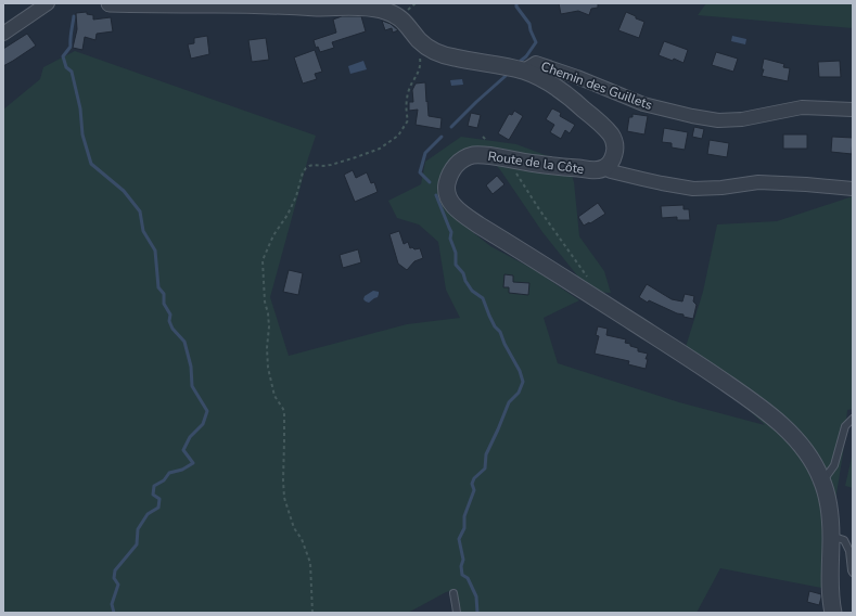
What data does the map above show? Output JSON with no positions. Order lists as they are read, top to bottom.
{
  "streets": {
    "street": ["Chemin des Guillets", "Route de la Côte"]
  }
}
